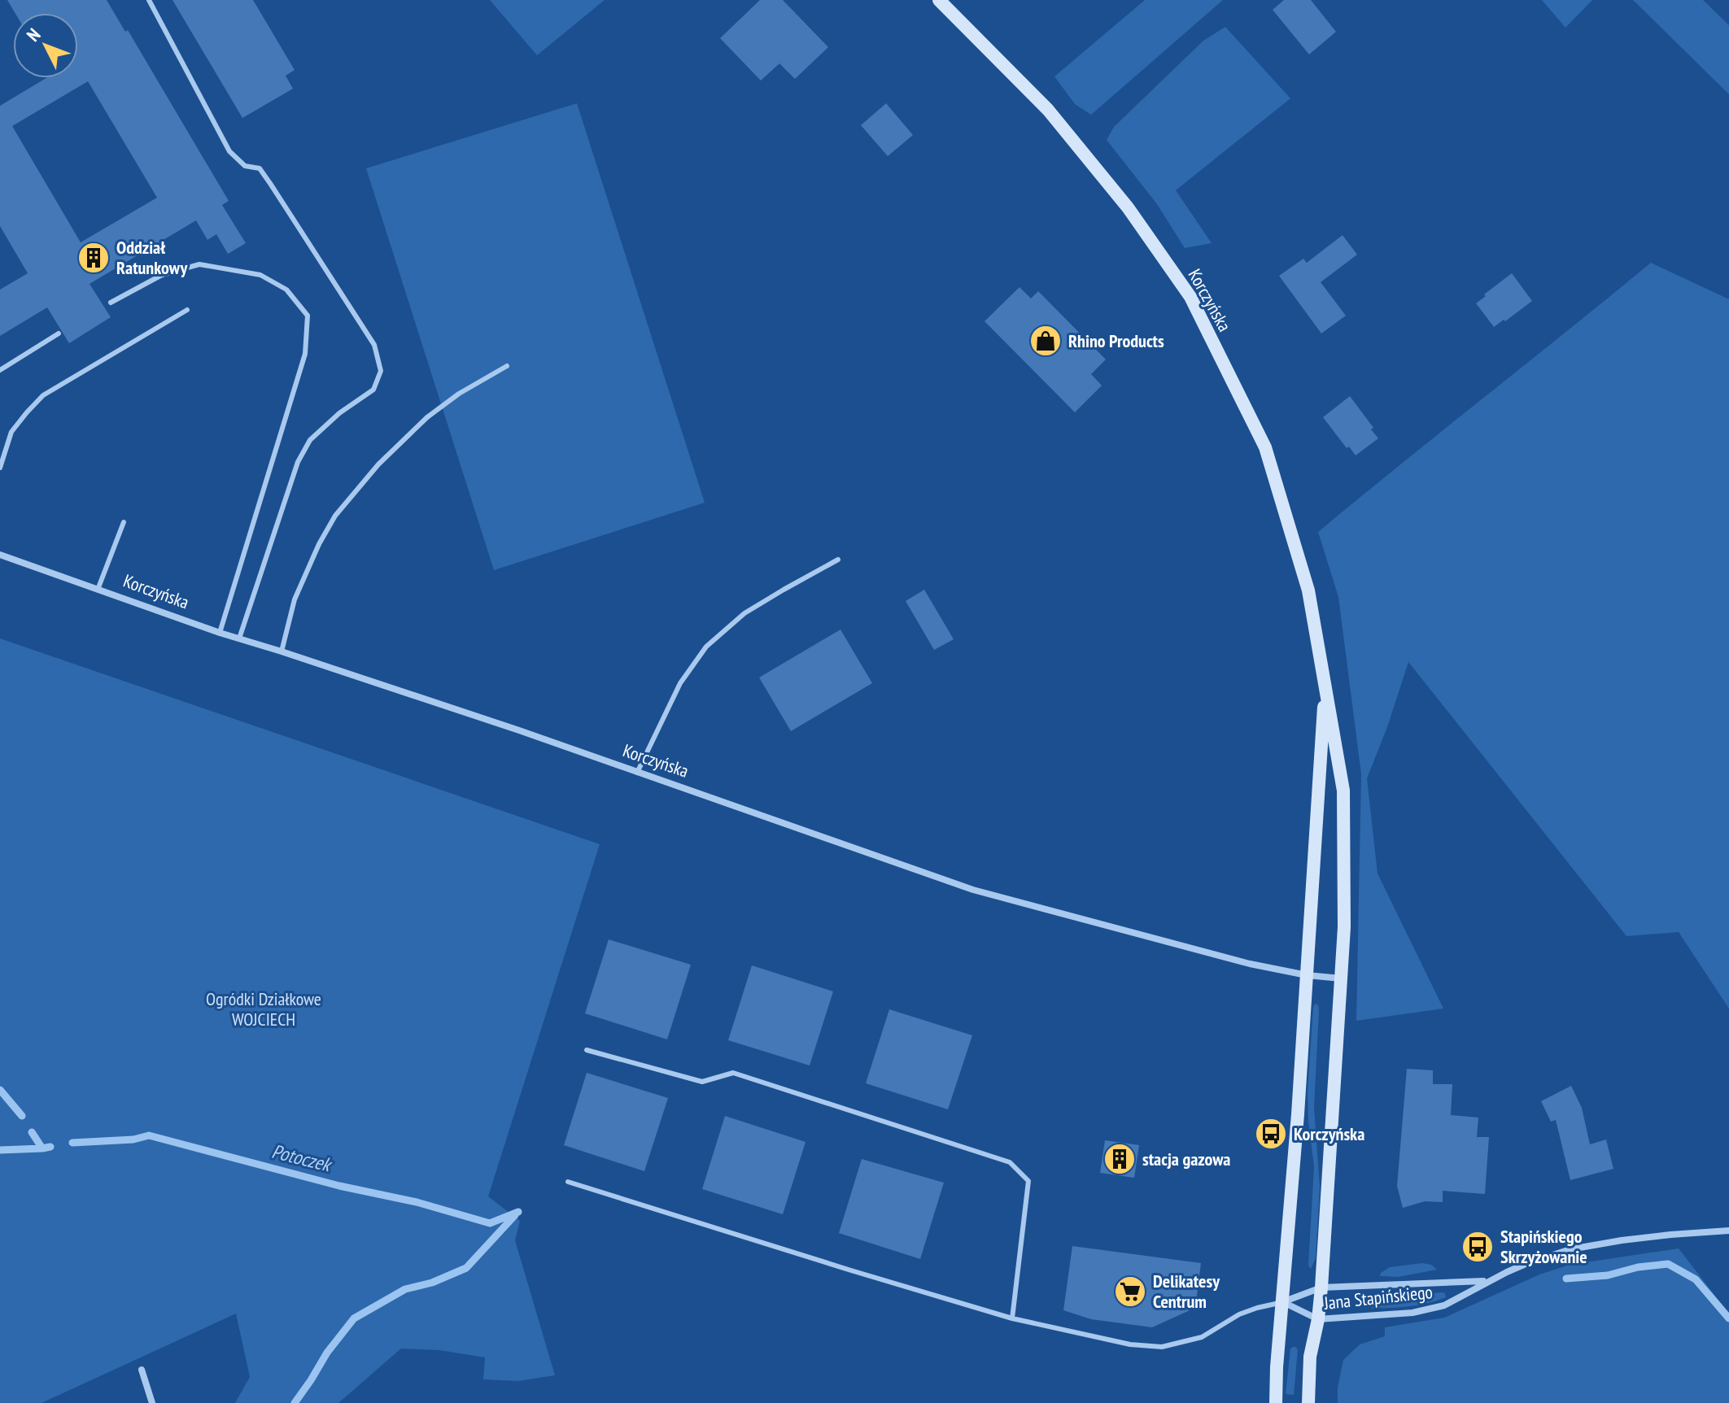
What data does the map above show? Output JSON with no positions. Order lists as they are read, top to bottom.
{
  "streets": {
    "main road": ["Korczyńska"],
    "street": ["Jana Stapińskiego"]
  },
  "crossings": [
    ["Korczyńska", "Jana Stapińskiego"]
  ],
  "water": ["Potoczek"],
  "parks": ["Ogródki Działkowe WOJCIECH"],
  "places": {
    "building": ["Oddział Ratunkowy", "stacja gazowa"],
    "shop": ["Rhino Products"],
    "bus stop": ["Korczyńska", "Stapińskiego Skrzyżowanie"],
    "supermarket": ["Delikatesy Centrum"]
  },
  "north": "top left"
}
